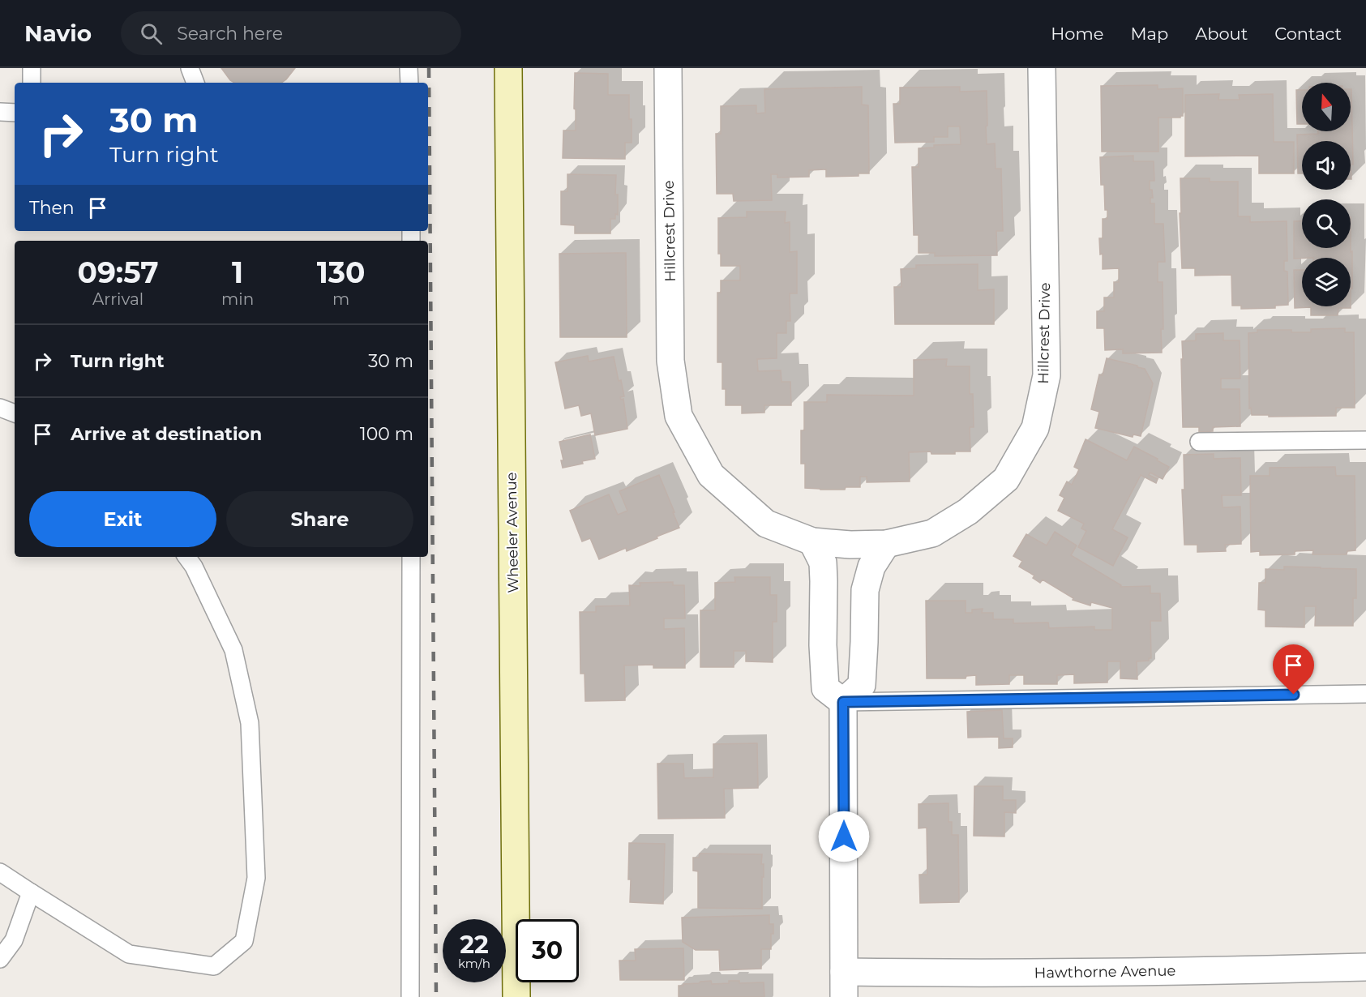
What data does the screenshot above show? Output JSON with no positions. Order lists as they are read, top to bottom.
{
  "streets": {
    "main road": ["Wheeler Avenue"],
    "street": ["Hillcrest Drive", "Hawthorne Avenue"]
  },
  "north": "top",
  "page": {
    "header": "Navio",
    "search": "Search here",
    "nav": [
      "Home",
      "Map",
      "About",
      "Contact"
    ],
    "turn": ["30 m", "Turn right"],
    "then": "Then",
    "eta": [
      "09:57",
      "Arrival",
      "1",
      "min",
      "130",
      "m"
    ],
    "list": [
      {
        "name": "Turn right",
        "value": "30 m"
      },
      {
        "name": "Arrive at destination",
        "value": "100 m"
      }
    ],
    "buttons": ["Exit", "Share"],
    "speed": "22 km/h",
    "limit": "30"
  }
}
